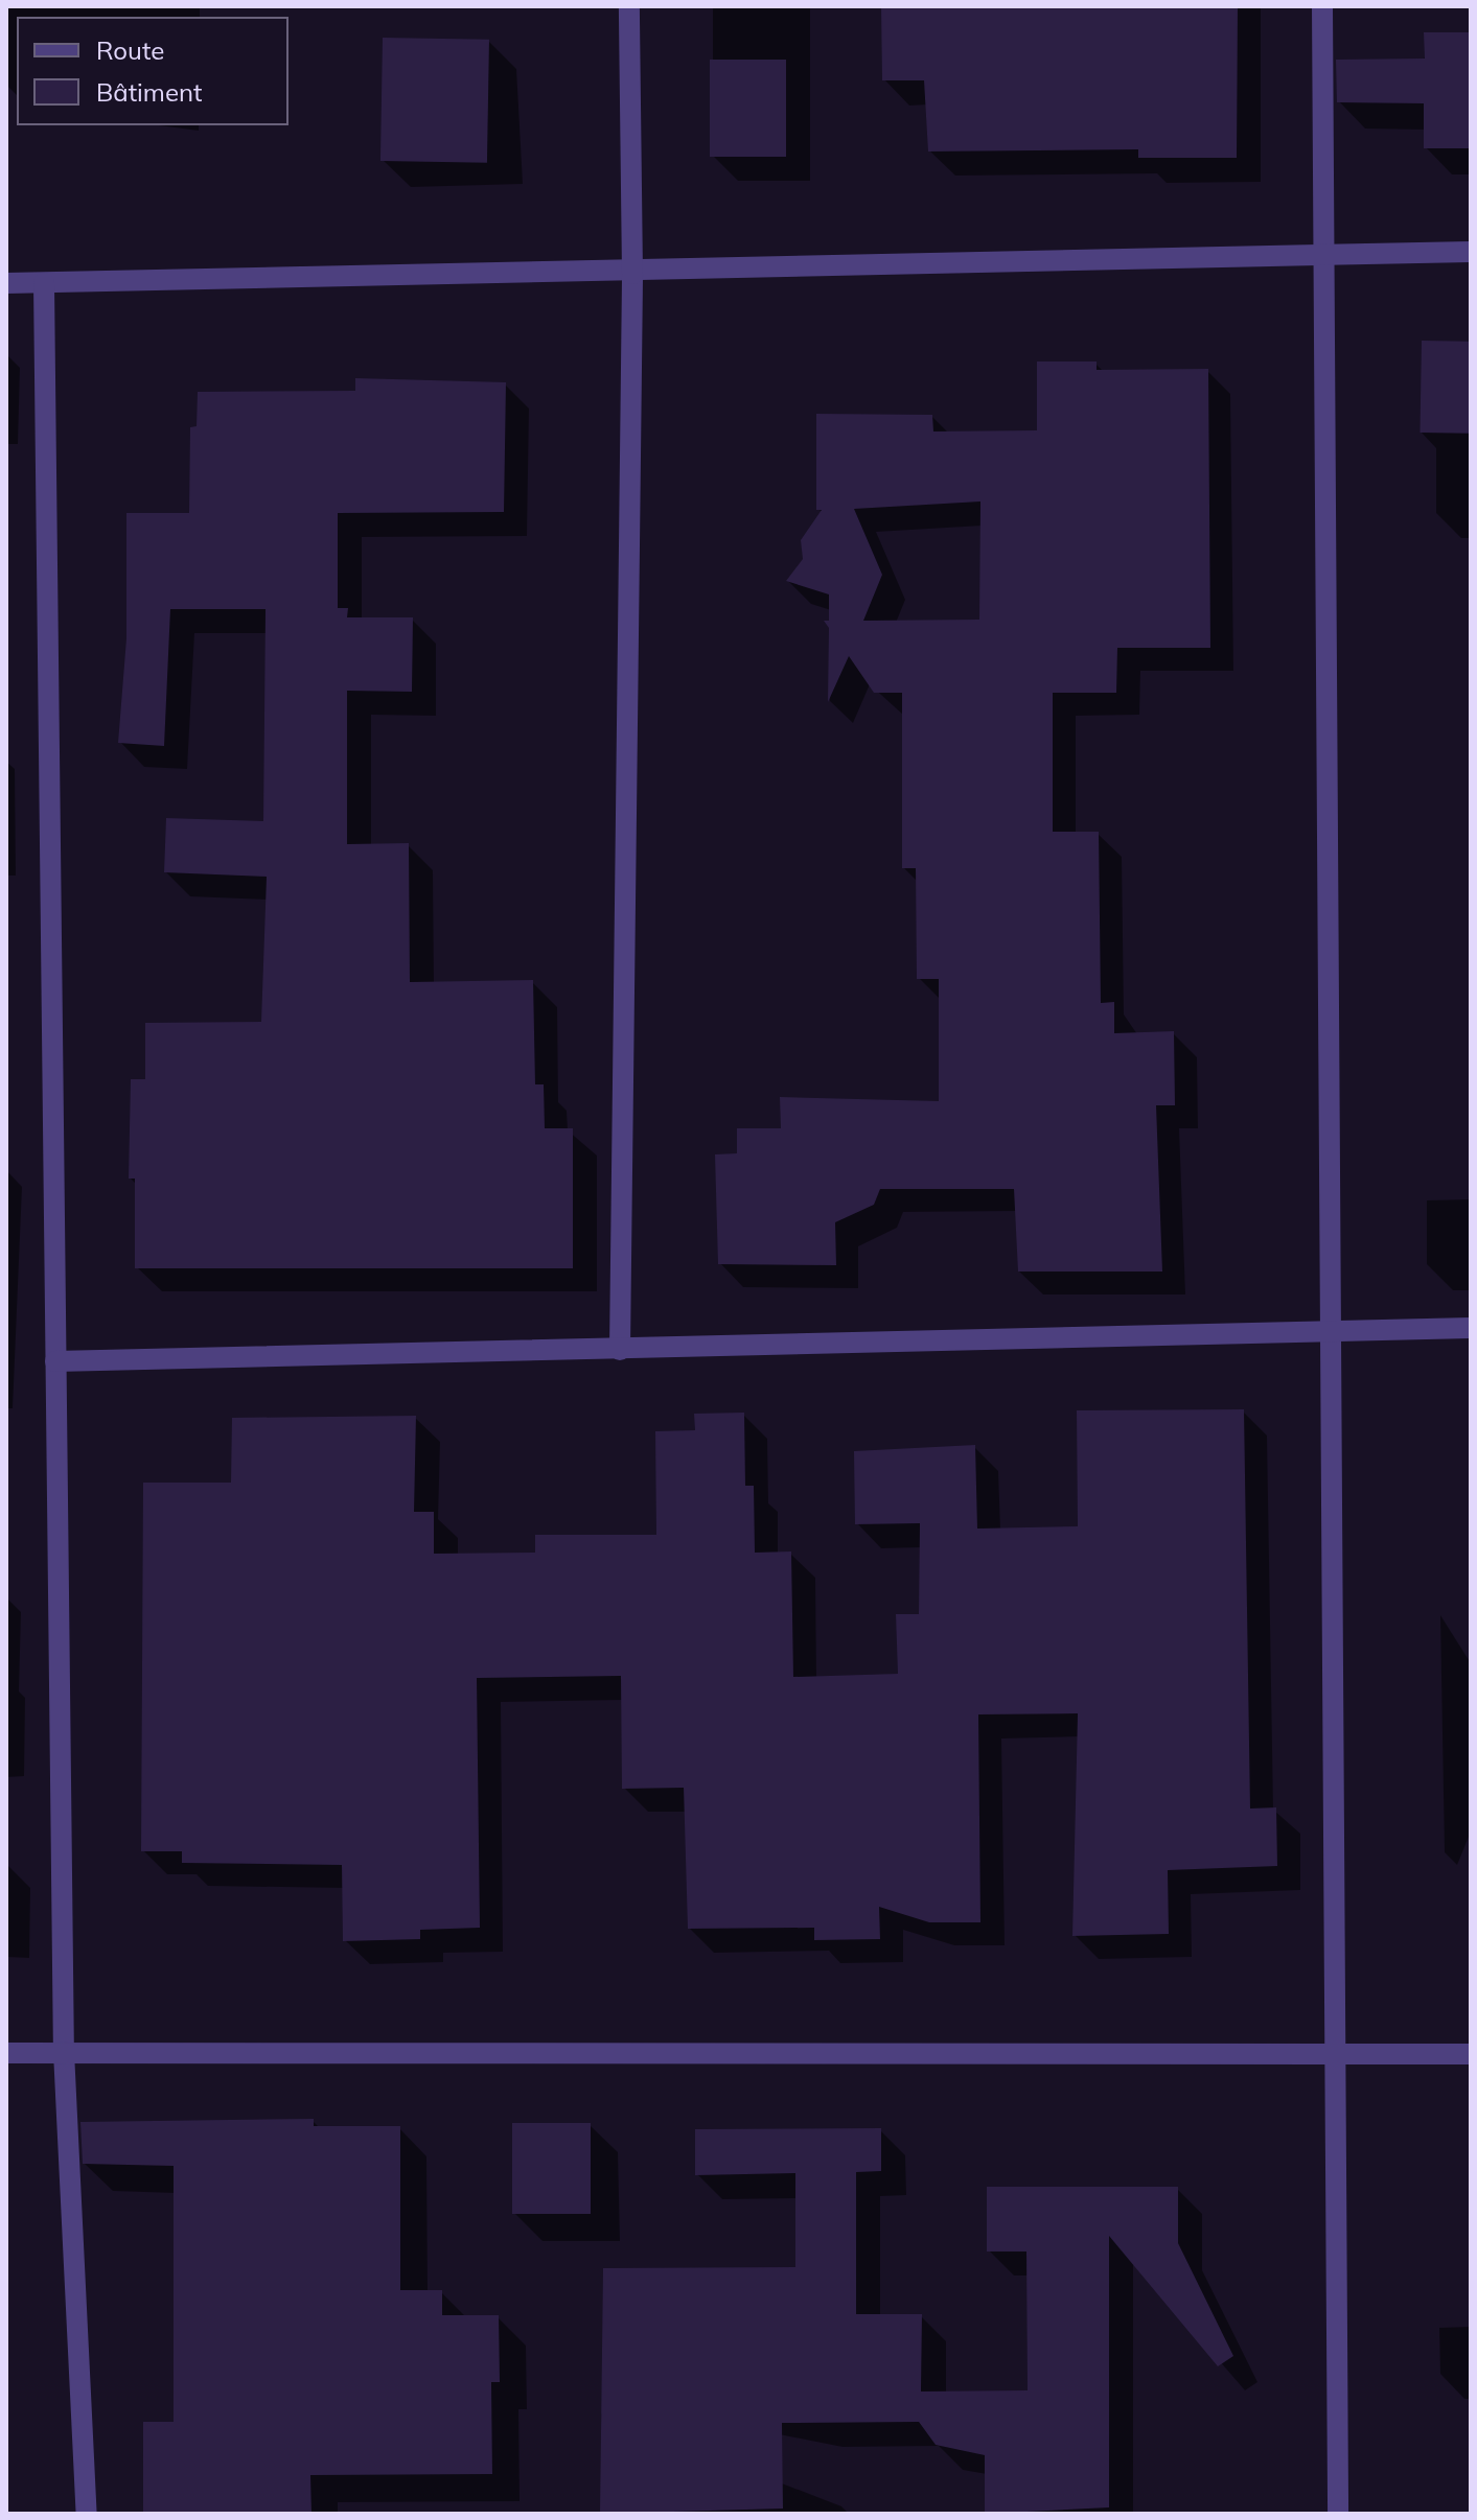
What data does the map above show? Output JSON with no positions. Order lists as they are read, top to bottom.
{
  "legend": ["Route", "Bâtiment"]
}
